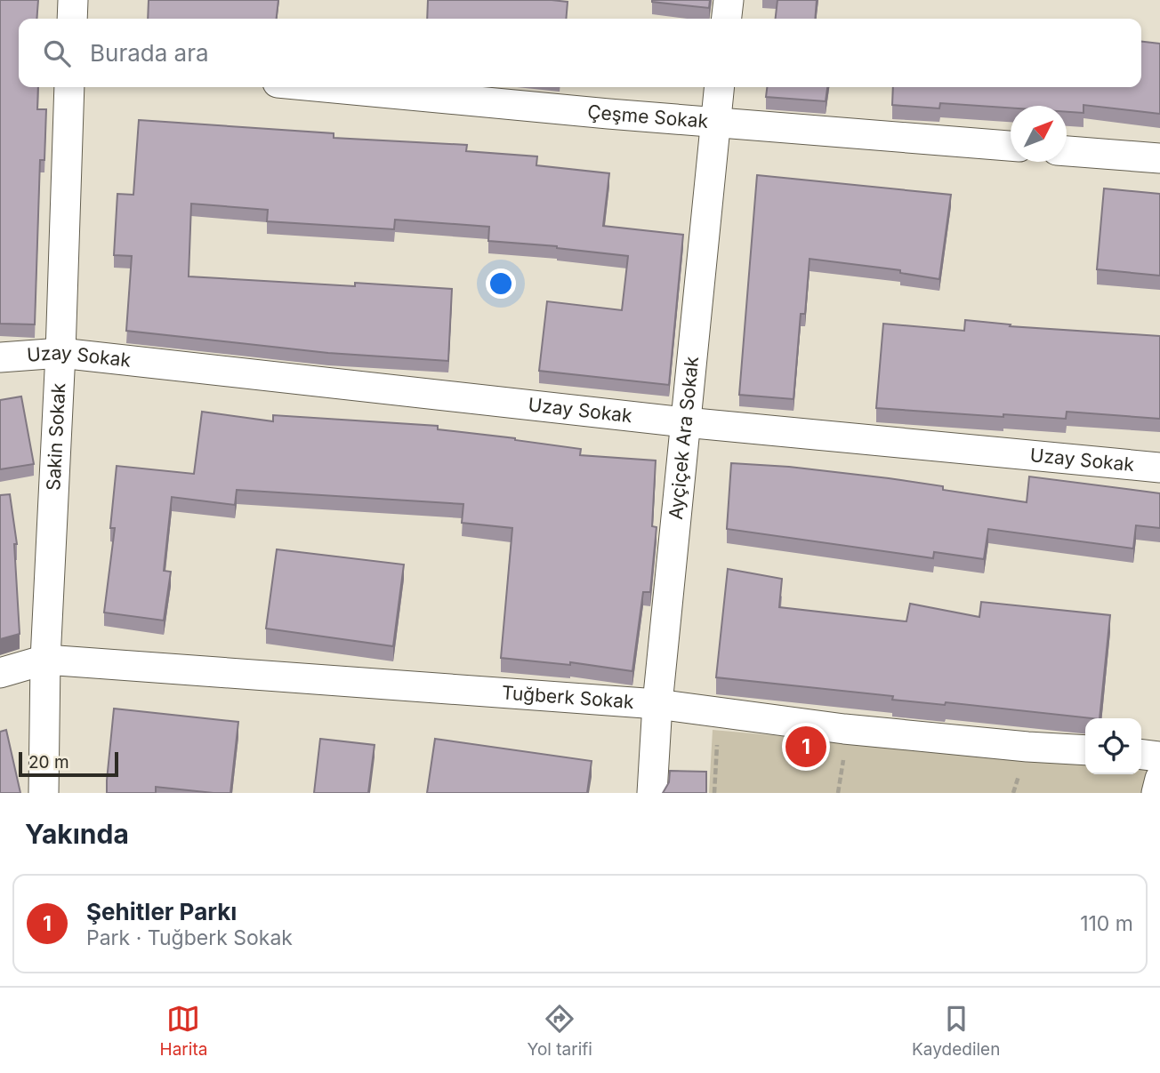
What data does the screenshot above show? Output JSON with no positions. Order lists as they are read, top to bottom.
{
  "streets": {
    "street": [
      "Çeşme Sokak",
      "Uzay Sokak",
      "Sakin Sokak",
      "Ayçiçek Ara Sokak",
      "Tuğberk Sokak"
    ]
  },
  "crossings": [
    ["Çeşme Sokak", "Ayçiçek Ara Sokak"],
    ["Uzay Sokak", "Sakin Sokak"],
    ["Uzay Sokak", "Ayçiçek Ara Sokak"],
    ["Sakin Sokak", "Tuğberk Sokak"],
    ["Ayçiçek Ara Sokak", "Tuğberk Sokak"]
  ],
  "scale_bar": "20 m",
  "north": "top right",
  "page": {
    "search": "Burada ara",
    "pins": "1",
    "scale": "20 m",
    "heading": "Yakında",
    "list": [
      {
        "mark": "1",
        "name": "Şehitler Parkı",
        "note": "Park · Tuğberk Sokak",
        "value": "110 m"
      }
    ],
    "nav": ["Harita", "Yol tarifi", "Kaydedilen"]
  }
}
